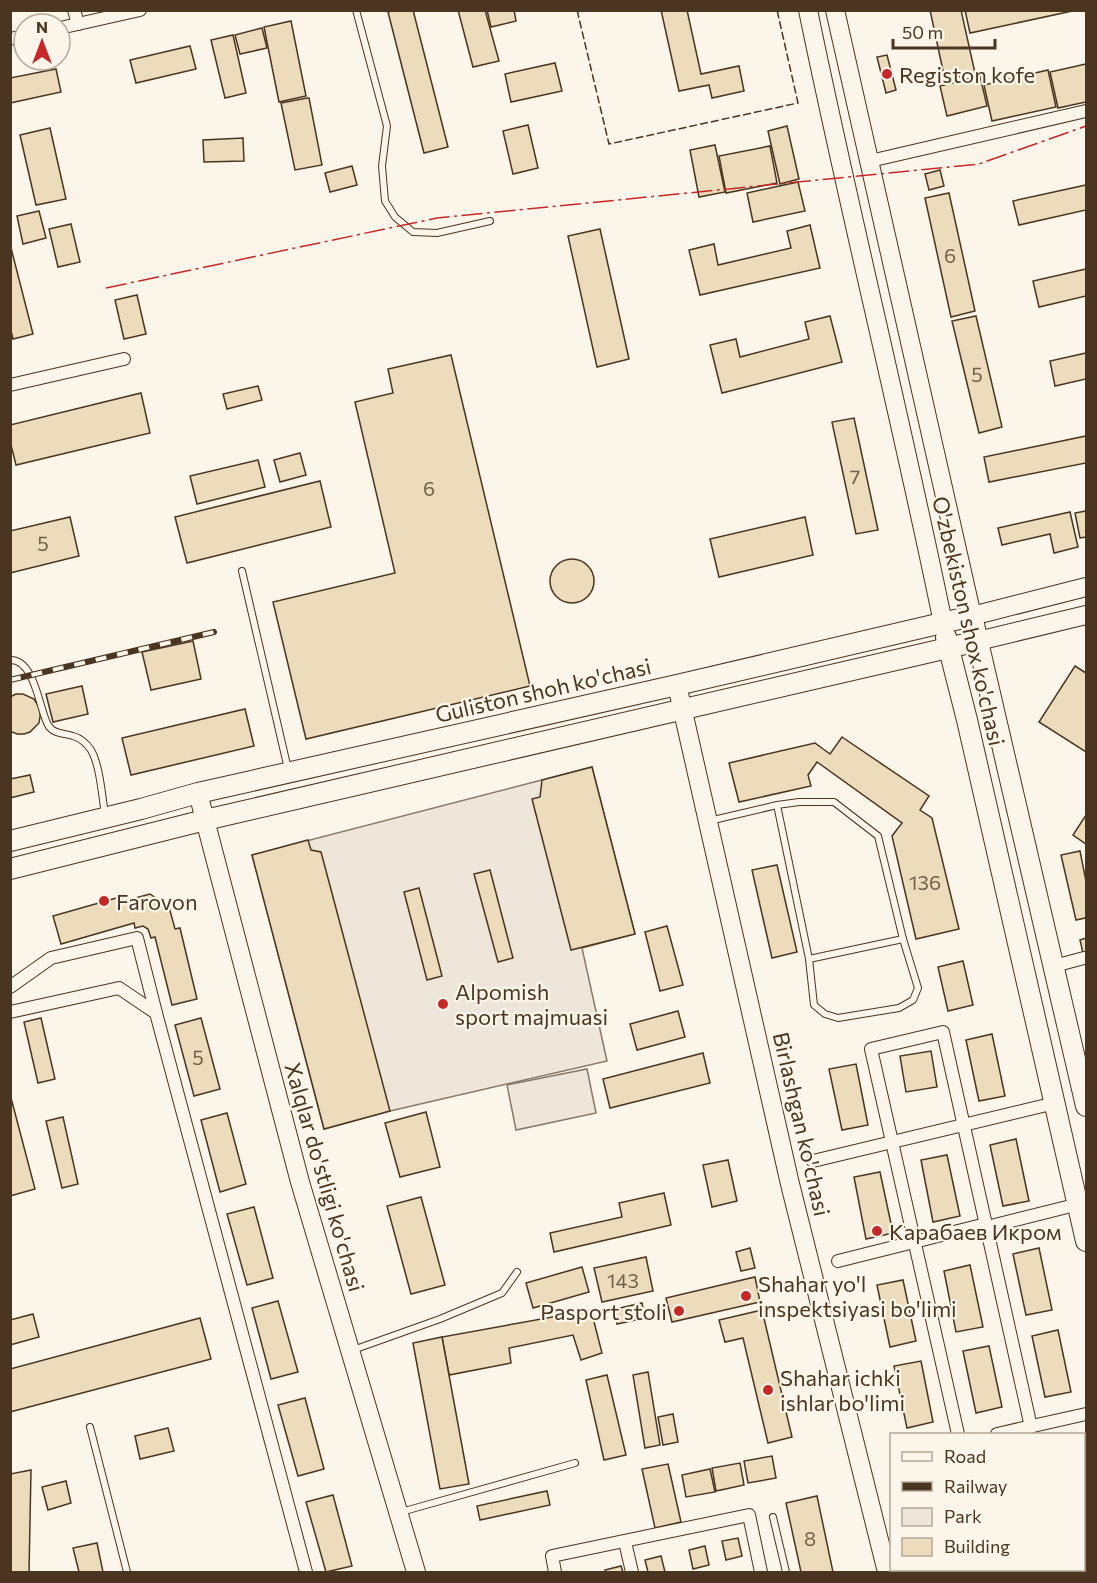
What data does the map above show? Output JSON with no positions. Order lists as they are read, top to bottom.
{
  "streets": {
    "main road": ["O'zbekiston shox ko'chasi", "Guliston shoh ko'chasi"],
    "street": ["Birlashgan ko'chasi", "Xalqlar do'stligi ko'chasi"]
  },
  "crossings": [
    ["O'zbekiston shox ko'chasi", "Guliston shoh ko'chasi"],
    ["Guliston shoh ko'chasi", "Birlashgan ko'chasi"],
    ["Guliston shoh ko'chasi", "Xalqlar do'stligi ko'chasi"]
  ],
  "places": [
    "Registon kofe",
    "Farovon",
    "Alpomish sport majmuasi",
    "Карабаев Икром",
    "Shahar yo'l inspektsiyasi bo'limi",
    "Pasport stoli",
    "Shahar ichki ishlar bo'limi"
  ],
  "house_numbers": [
    "6",
    "5",
    "7",
    "6",
    "5",
    "136",
    "5",
    "143",
    "8"
  ],
  "legend": [
    "Road",
    "Railway",
    "Park",
    "Building"
  ],
  "scale_bar": "50 m",
  "north": "top"
}
